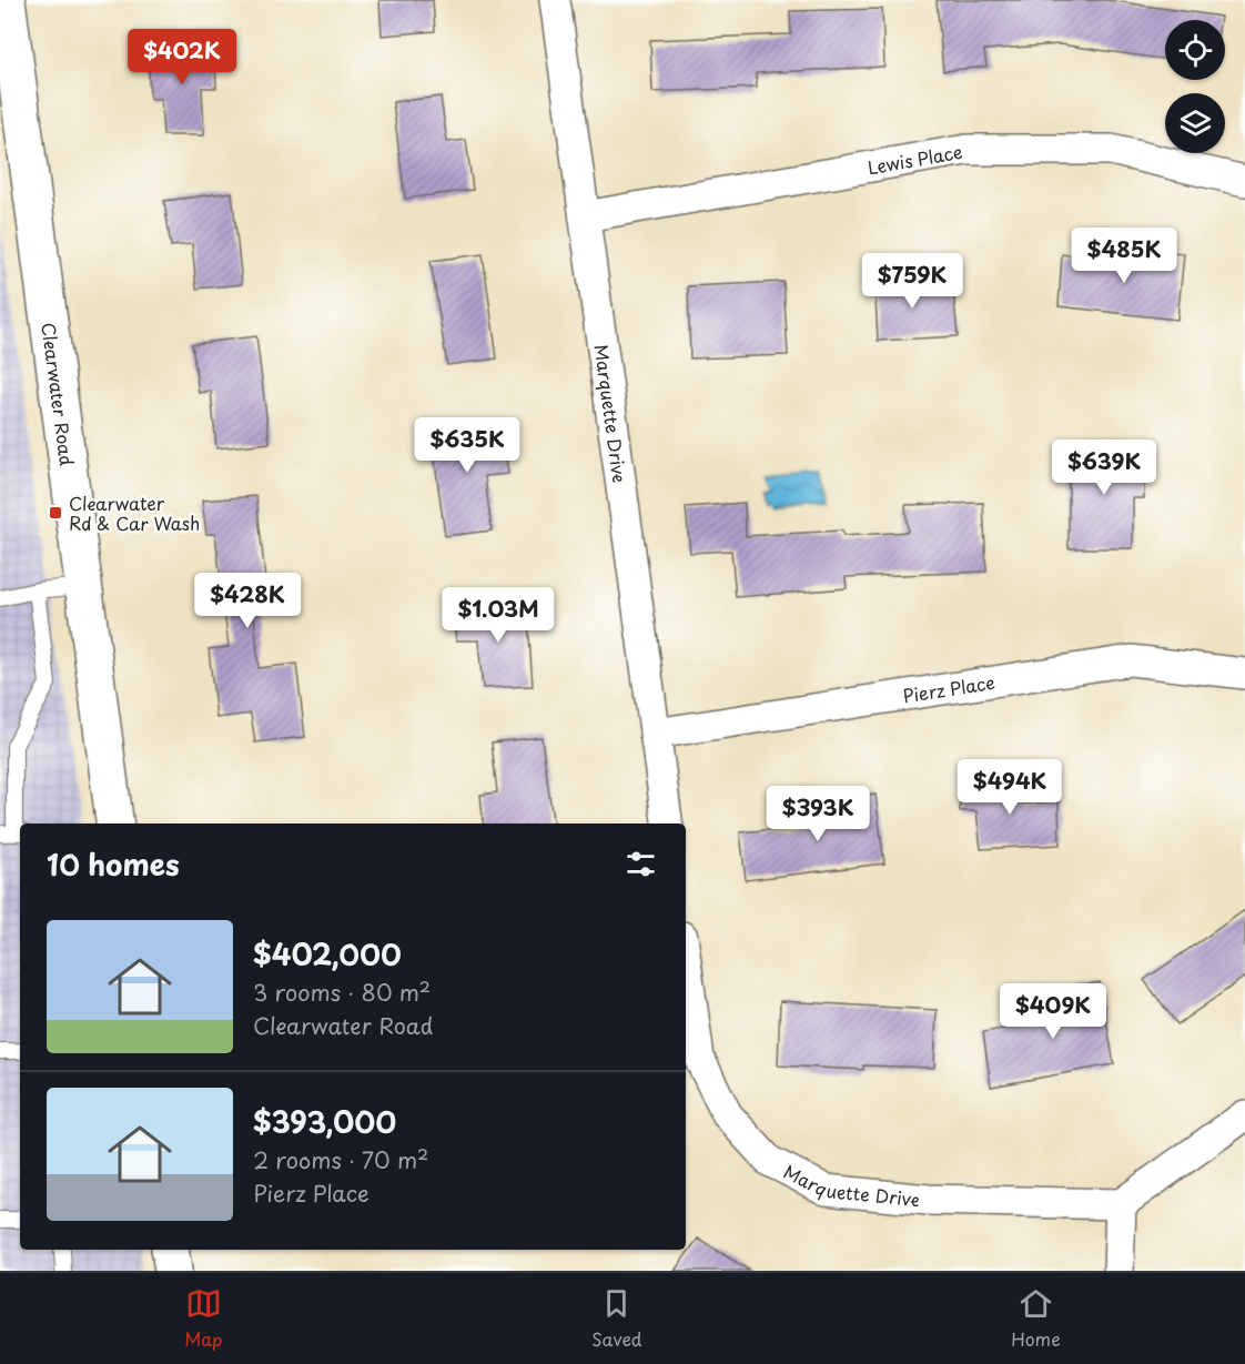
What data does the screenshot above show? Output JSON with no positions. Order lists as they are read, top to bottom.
{
  "streets": {
    "street": [
      "Lewis Place",
      "Clearwater Road",
      "Marquette Drive",
      "Pierz Place"
    ]
  },
  "crossings": [
    ["Lewis Place", "Marquette Drive"],
    ["Marquette Drive", "Pierz Place"]
  ],
  "places": {
    "transit": ["Clearwater Rd & Car Wash"]
  },
  "page": {
    "price": [
      "$402K",
      "$485K",
      "$759K",
      "$635K",
      "$639K",
      "$428K",
      "$1.03M",
      "$494K",
      "$393K",
      "$409K"
    ],
    "heading": "10 homes",
    "list": [
      {
        "name": "$402,000",
        "note": "3 rooms · 80 m² · Clearwater Road"
      },
      {
        "name": "$393,000",
        "note": "2 rooms · 70 m² · Pierz Place"
      }
    ],
    "tabs": ["Map", "Saved", "Home"]
  }
}
